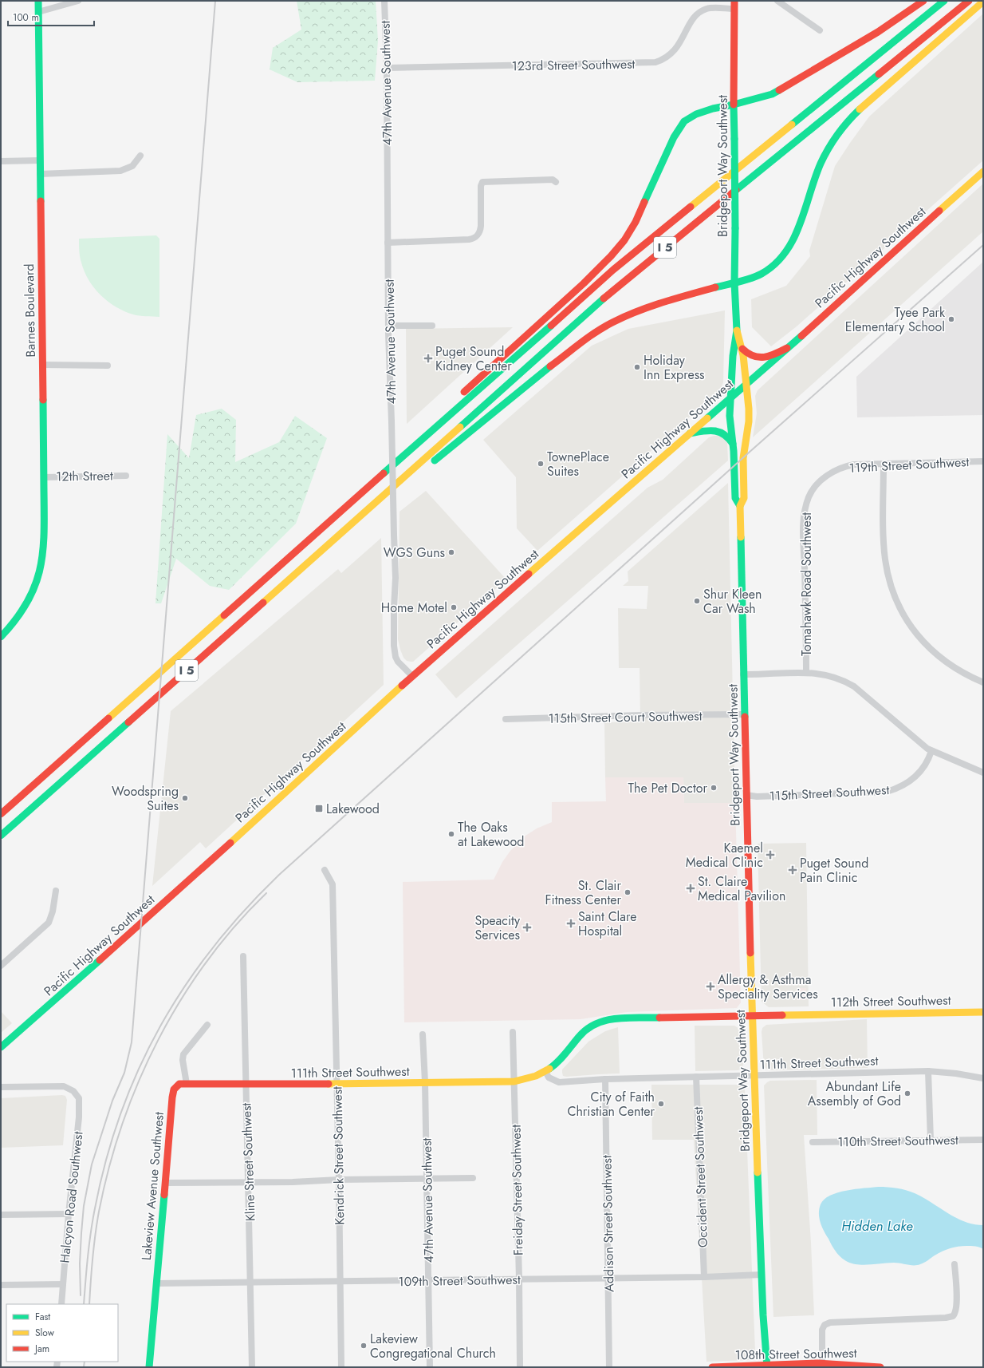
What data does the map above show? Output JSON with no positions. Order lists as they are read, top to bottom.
{
  "streets": {
    "main road": [
      "Bridgeport Way Southwest",
      "I 5",
      "Pacific Highway Southwest",
      "Barnes Boulevard",
      "112th Street Southwest",
      "111th Street Southwest",
      "Lakeview Avenue Southwest",
      "108th Street Southwest"
    ],
    "street": [
      "123rd Street Southwest",
      "47th Avenue Southwest",
      "119th Street Southwest",
      "12th Street",
      "Tomahawk Road Southwest",
      "115th Street Court Southwest",
      "115th Street Southwest",
      "110th Street Southwest",
      "Kendrick Street Southwest",
      "Kline Street Southwest",
      "Occident Street Southwest",
      "Freiday Street Southwest",
      "Halcyon Road Southwest",
      "Addison Street Southwest",
      "109th Street Southwest"
    ]
  },
  "crossings": [
    ["123rd Street Southwest", "47th Avenue Southwest"],
    ["123rd Street Southwest", "Bridgeport Way Southwest"],
    ["47th Avenue Southwest", "Pacific Highway Southwest"],
    ["47th Avenue Southwest", "111th Street Southwest"],
    ["47th Avenue Southwest", "109th Street Southwest"],
    ["Bridgeport Way Southwest", "Pacific Highway Southwest"],
    ["Bridgeport Way Southwest", "115th Street Court Southwest"],
    ["Bridgeport Way Southwest", "115th Street Southwest"],
    ["Bridgeport Way Southwest", "112th Street Southwest"],
    ["Bridgeport Way Southwest", "111th Street Southwest"],
    ["Bridgeport Way Southwest", "109th Street Southwest"],
    ["Bridgeport Way Southwest", "108th Street Southwest"],
    ["Barnes Boulevard", "12th Street"],
    ["119th Street Southwest", "Tomahawk Road Southwest"],
    ["112th Street Southwest", "111th Street Southwest"],
    ["112th Street Southwest", "Freiday Street Southwest"],
    ["111th Street Southwest", "Kendrick Street Southwest"],
    ["111th Street Southwest", "Kline Street Southwest"],
    ["111th Street Southwest", "Occident Street Southwest"],
    ["111th Street Southwest", "Lakeview Avenue Southwest"],
    ["111th Street Southwest", "Freiday Street Southwest"],
    ["111th Street Southwest", "Addison Street Southwest"],
    ["Kendrick Street Southwest", "109th Street Southwest"],
    ["Kline Street Southwest", "109th Street Southwest"],
    ["Occident Street Southwest", "109th Street Southwest"],
    ["Lakeview Avenue Southwest", "109th Street Southwest"],
    ["Freiday Street Southwest", "109th Street Southwest"],
    ["Addison Street Southwest", "109th Street Southwest"]
  ],
  "water": ["Hidden Lake"],
  "places": {
    "other": [
      "Tyee Park Elementary School",
      "Holiday Inn Express",
      "TownePlace Suites",
      "WGS Guns",
      "Shur Kleen Car Wash",
      "Home Motel",
      "The Pet Doctor",
      "Woodspring Suites",
      "The Oaks at Lakewood",
      "St. Clair Fitness Center",
      "Abundant Life Assembly of God",
      "City of Faith Christian Center",
      "Lakeview Congregational Church"
    ],
    "health": [
      "Puget Sound Kidney Center",
      "Kaemel Medical Clinic",
      "Puget Sound Pain Clinic",
      "St. Claire Medical Pavilion",
      "Saint Clare Hospital",
      "Speacity Services",
      "Allergy & Asthma Speciality Services"
    ],
    "transit": ["Lakewood"]
  },
  "legend": ["Fast", "Slow", "Jam"],
  "scale_bar": "100 m"
}
